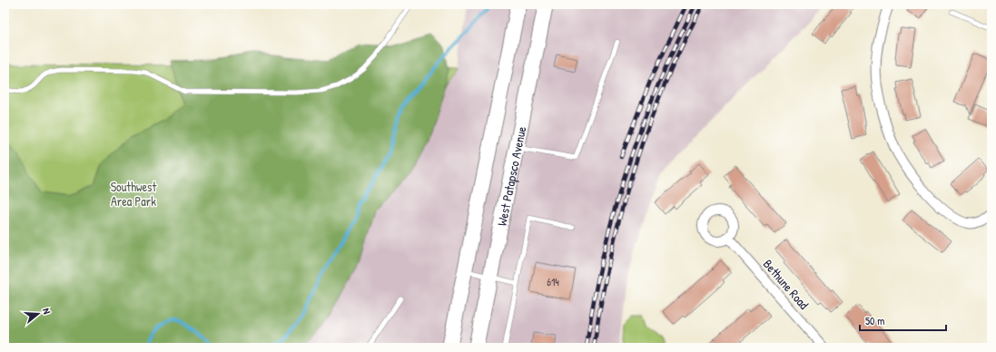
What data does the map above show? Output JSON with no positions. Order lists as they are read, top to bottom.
{
  "streets": {
    "main road": ["West Patapsco Avenue"],
    "street": ["Bethune Road"]
  },
  "parks": ["Southwest Area Park"],
  "house_numbers": ["614"],
  "scale_bar": "50 m",
  "north": "right"
}
